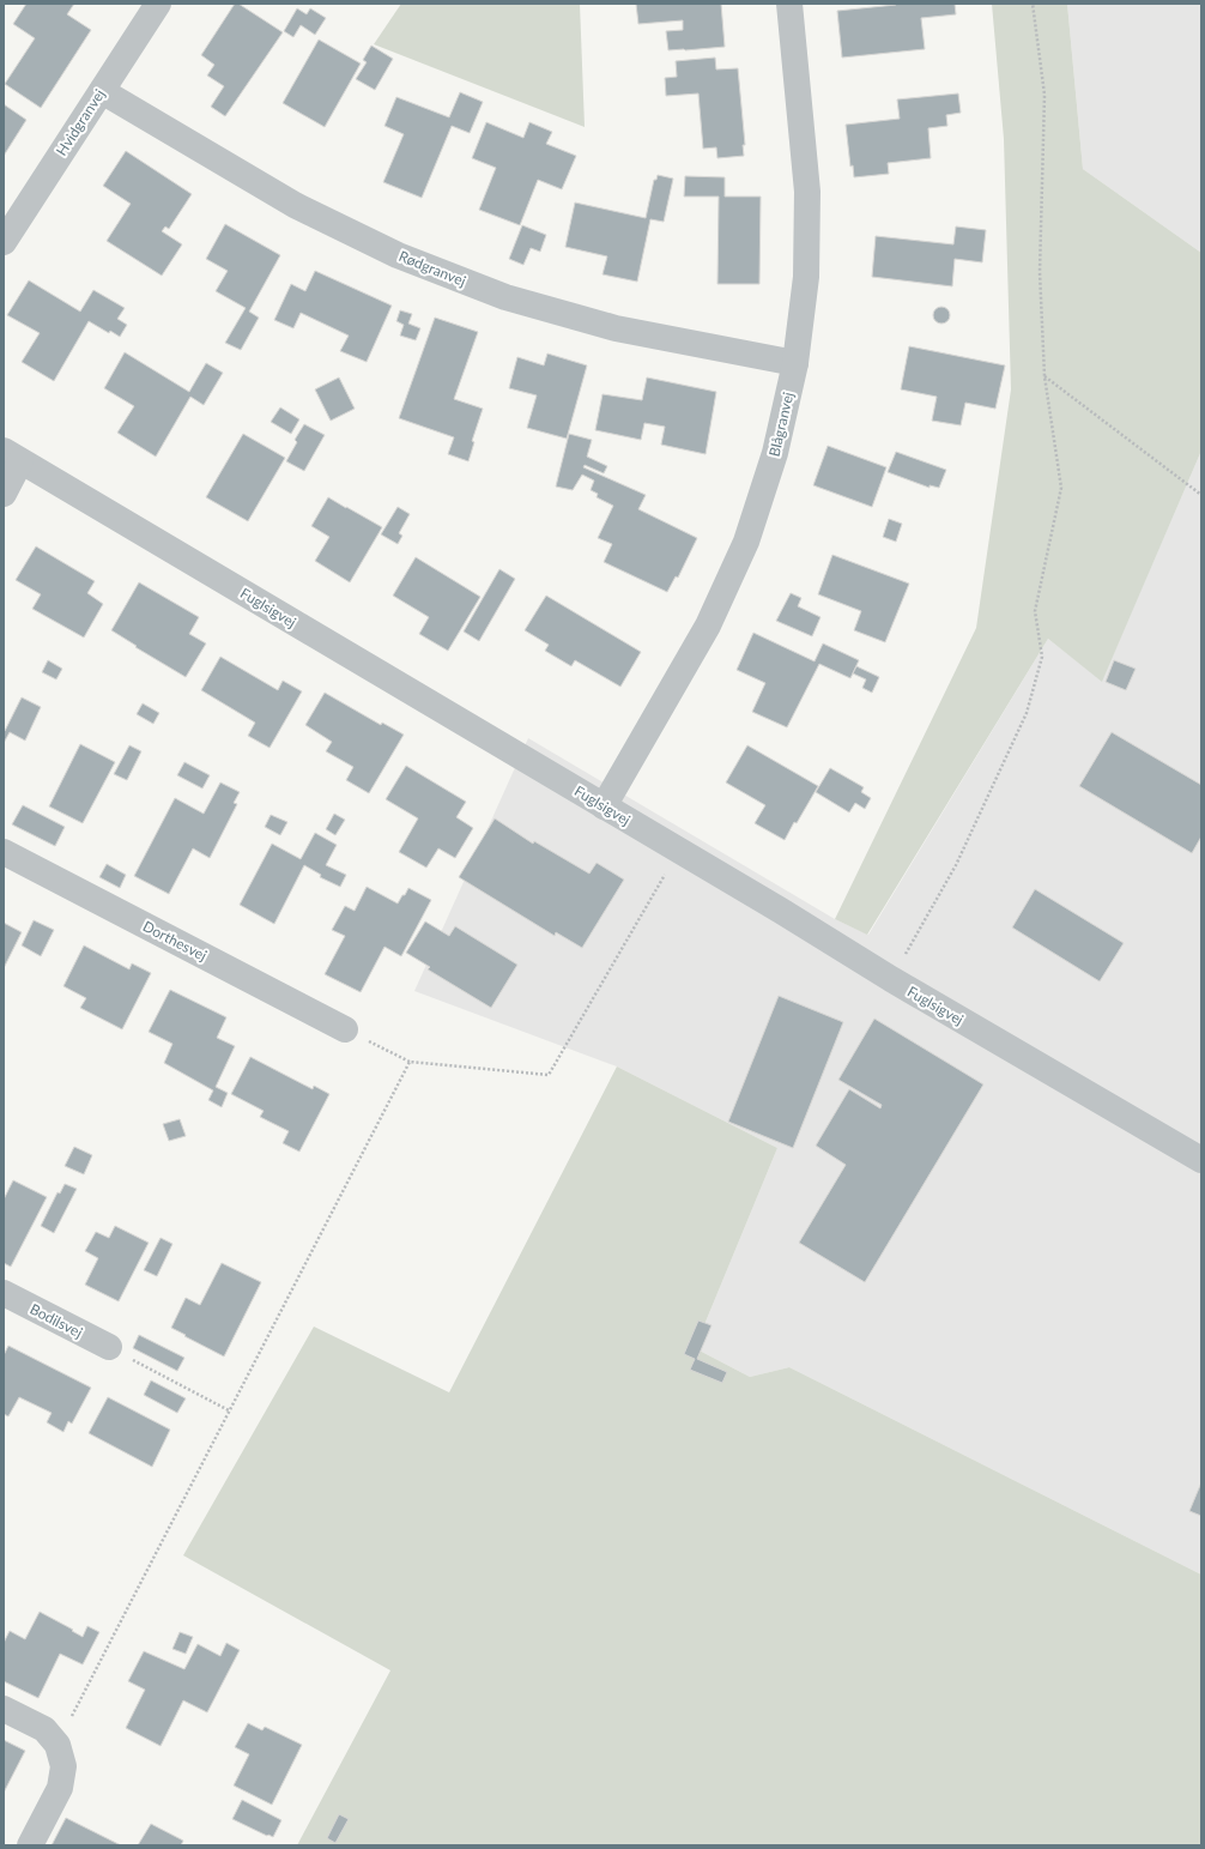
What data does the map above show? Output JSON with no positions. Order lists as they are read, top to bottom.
{
  "streets": {
    "street": [
      "Hvidgranvej",
      "Rødgranvej",
      "Blågranvej",
      "Fuglsigvej",
      "Dorthesvej",
      "Bodilsvej"
    ]
  },
  "crossings": [
    ["Hvidgranvej", "Rødgranvej"],
    ["Rødgranvej", "Blågranvej"],
    ["Blågranvej", "Fuglsigvej"]
  ]
}
